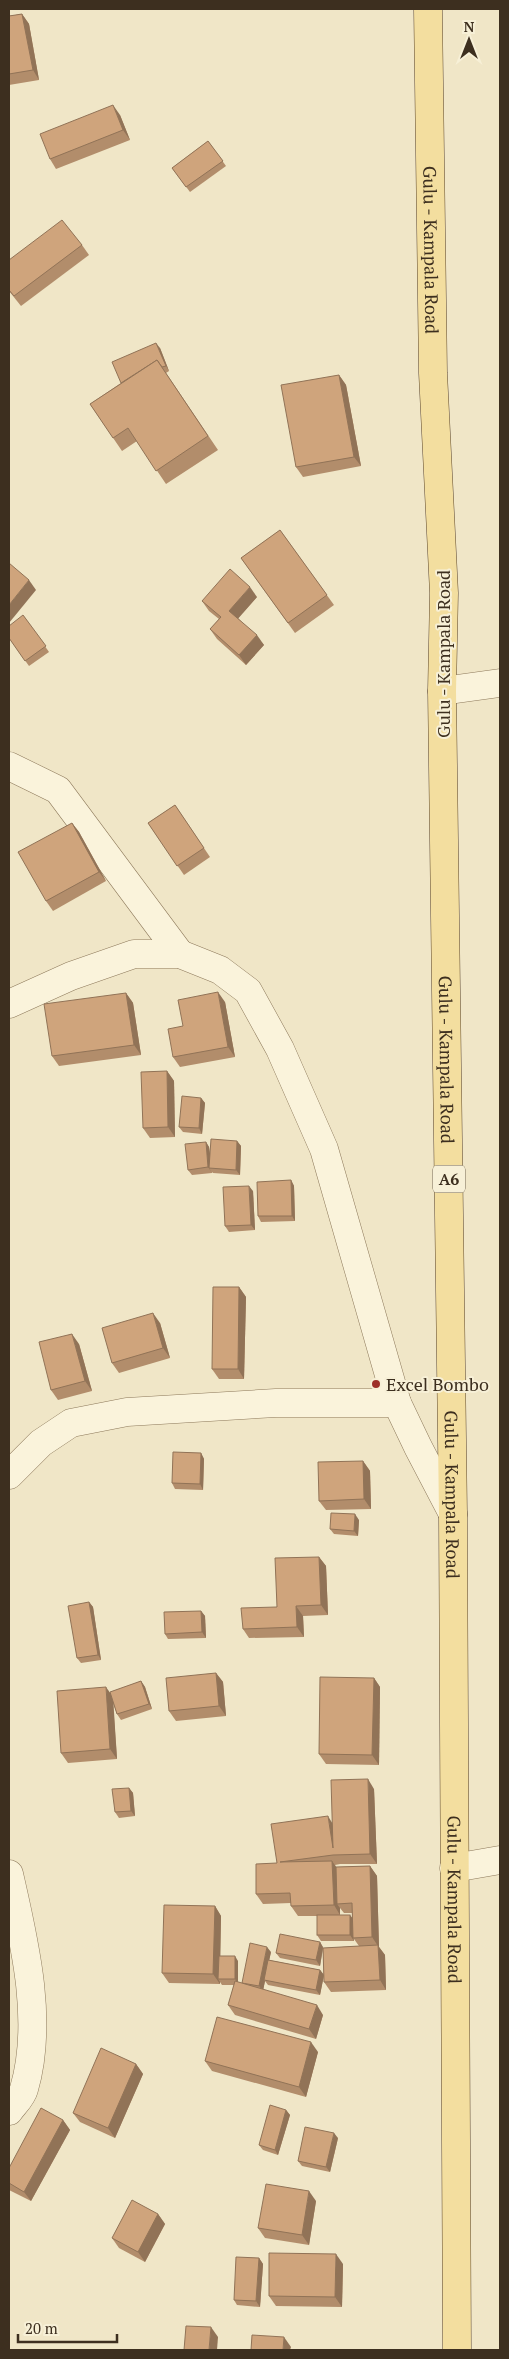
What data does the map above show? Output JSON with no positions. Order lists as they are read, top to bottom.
{
  "streets": {
    "main road": ["Gulu - Kampala Road", "A6"]
  },
  "places": ["Excel Bombo"],
  "scale_bar": "20 m",
  "north": "top"
}
